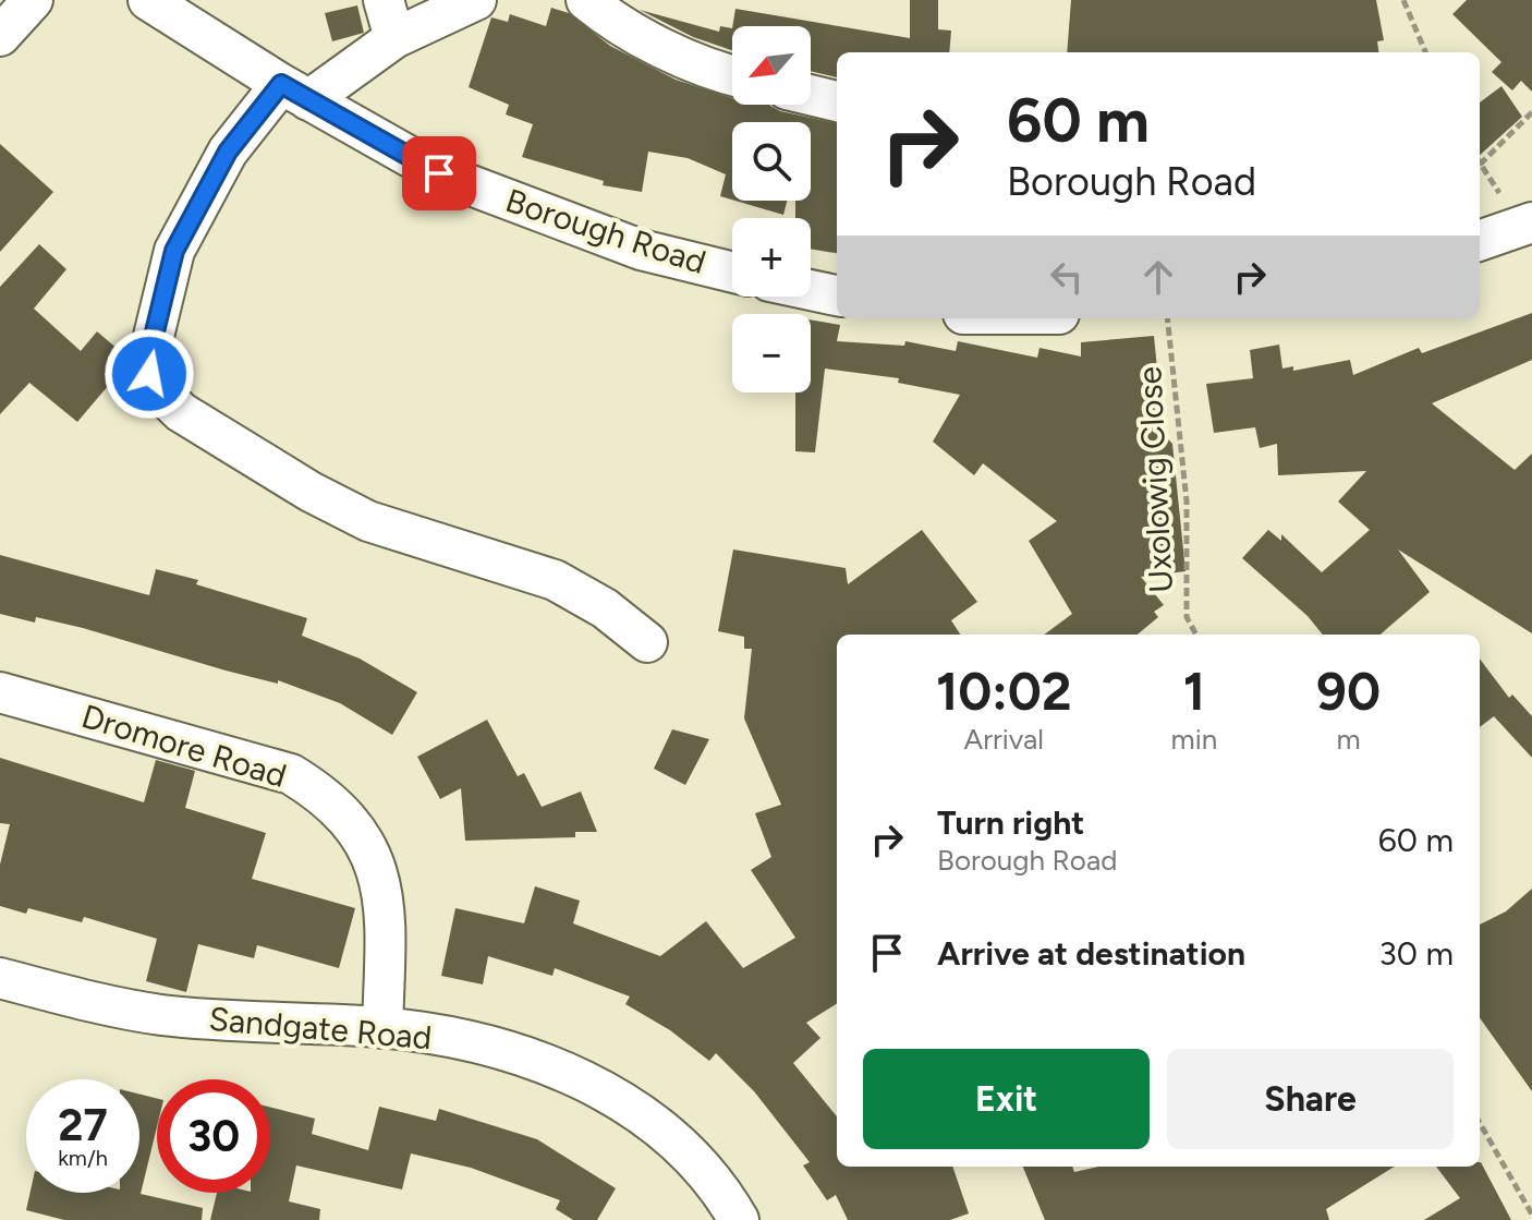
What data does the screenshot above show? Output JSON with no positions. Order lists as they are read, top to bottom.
{
  "streets": {
    "street": ["Borough Road", "Dromore Road", "Sandgate Road"],
    "path": ["Uxolowig Close"]
  },
  "crossings": [
    ["Dromore Road", "Sandgate Road"]
  ],
  "north": "bottom left",
  "page": {
    "map_buttons": ["+", "−"],
    "turn": ["60 m", "Borough Road"],
    "eta": [
      "10:02",
      "Arrival",
      "1",
      "min",
      "90",
      "m"
    ],
    "list": [
      {
        "name": "Turn right",
        "note": "Borough Road",
        "value": "60 m"
      },
      {
        "name": "Arrive at destination",
        "value": "30 m"
      }
    ],
    "buttons": ["Exit", "Share"],
    "speed": "27 km/h",
    "limit": "30"
  }
}
